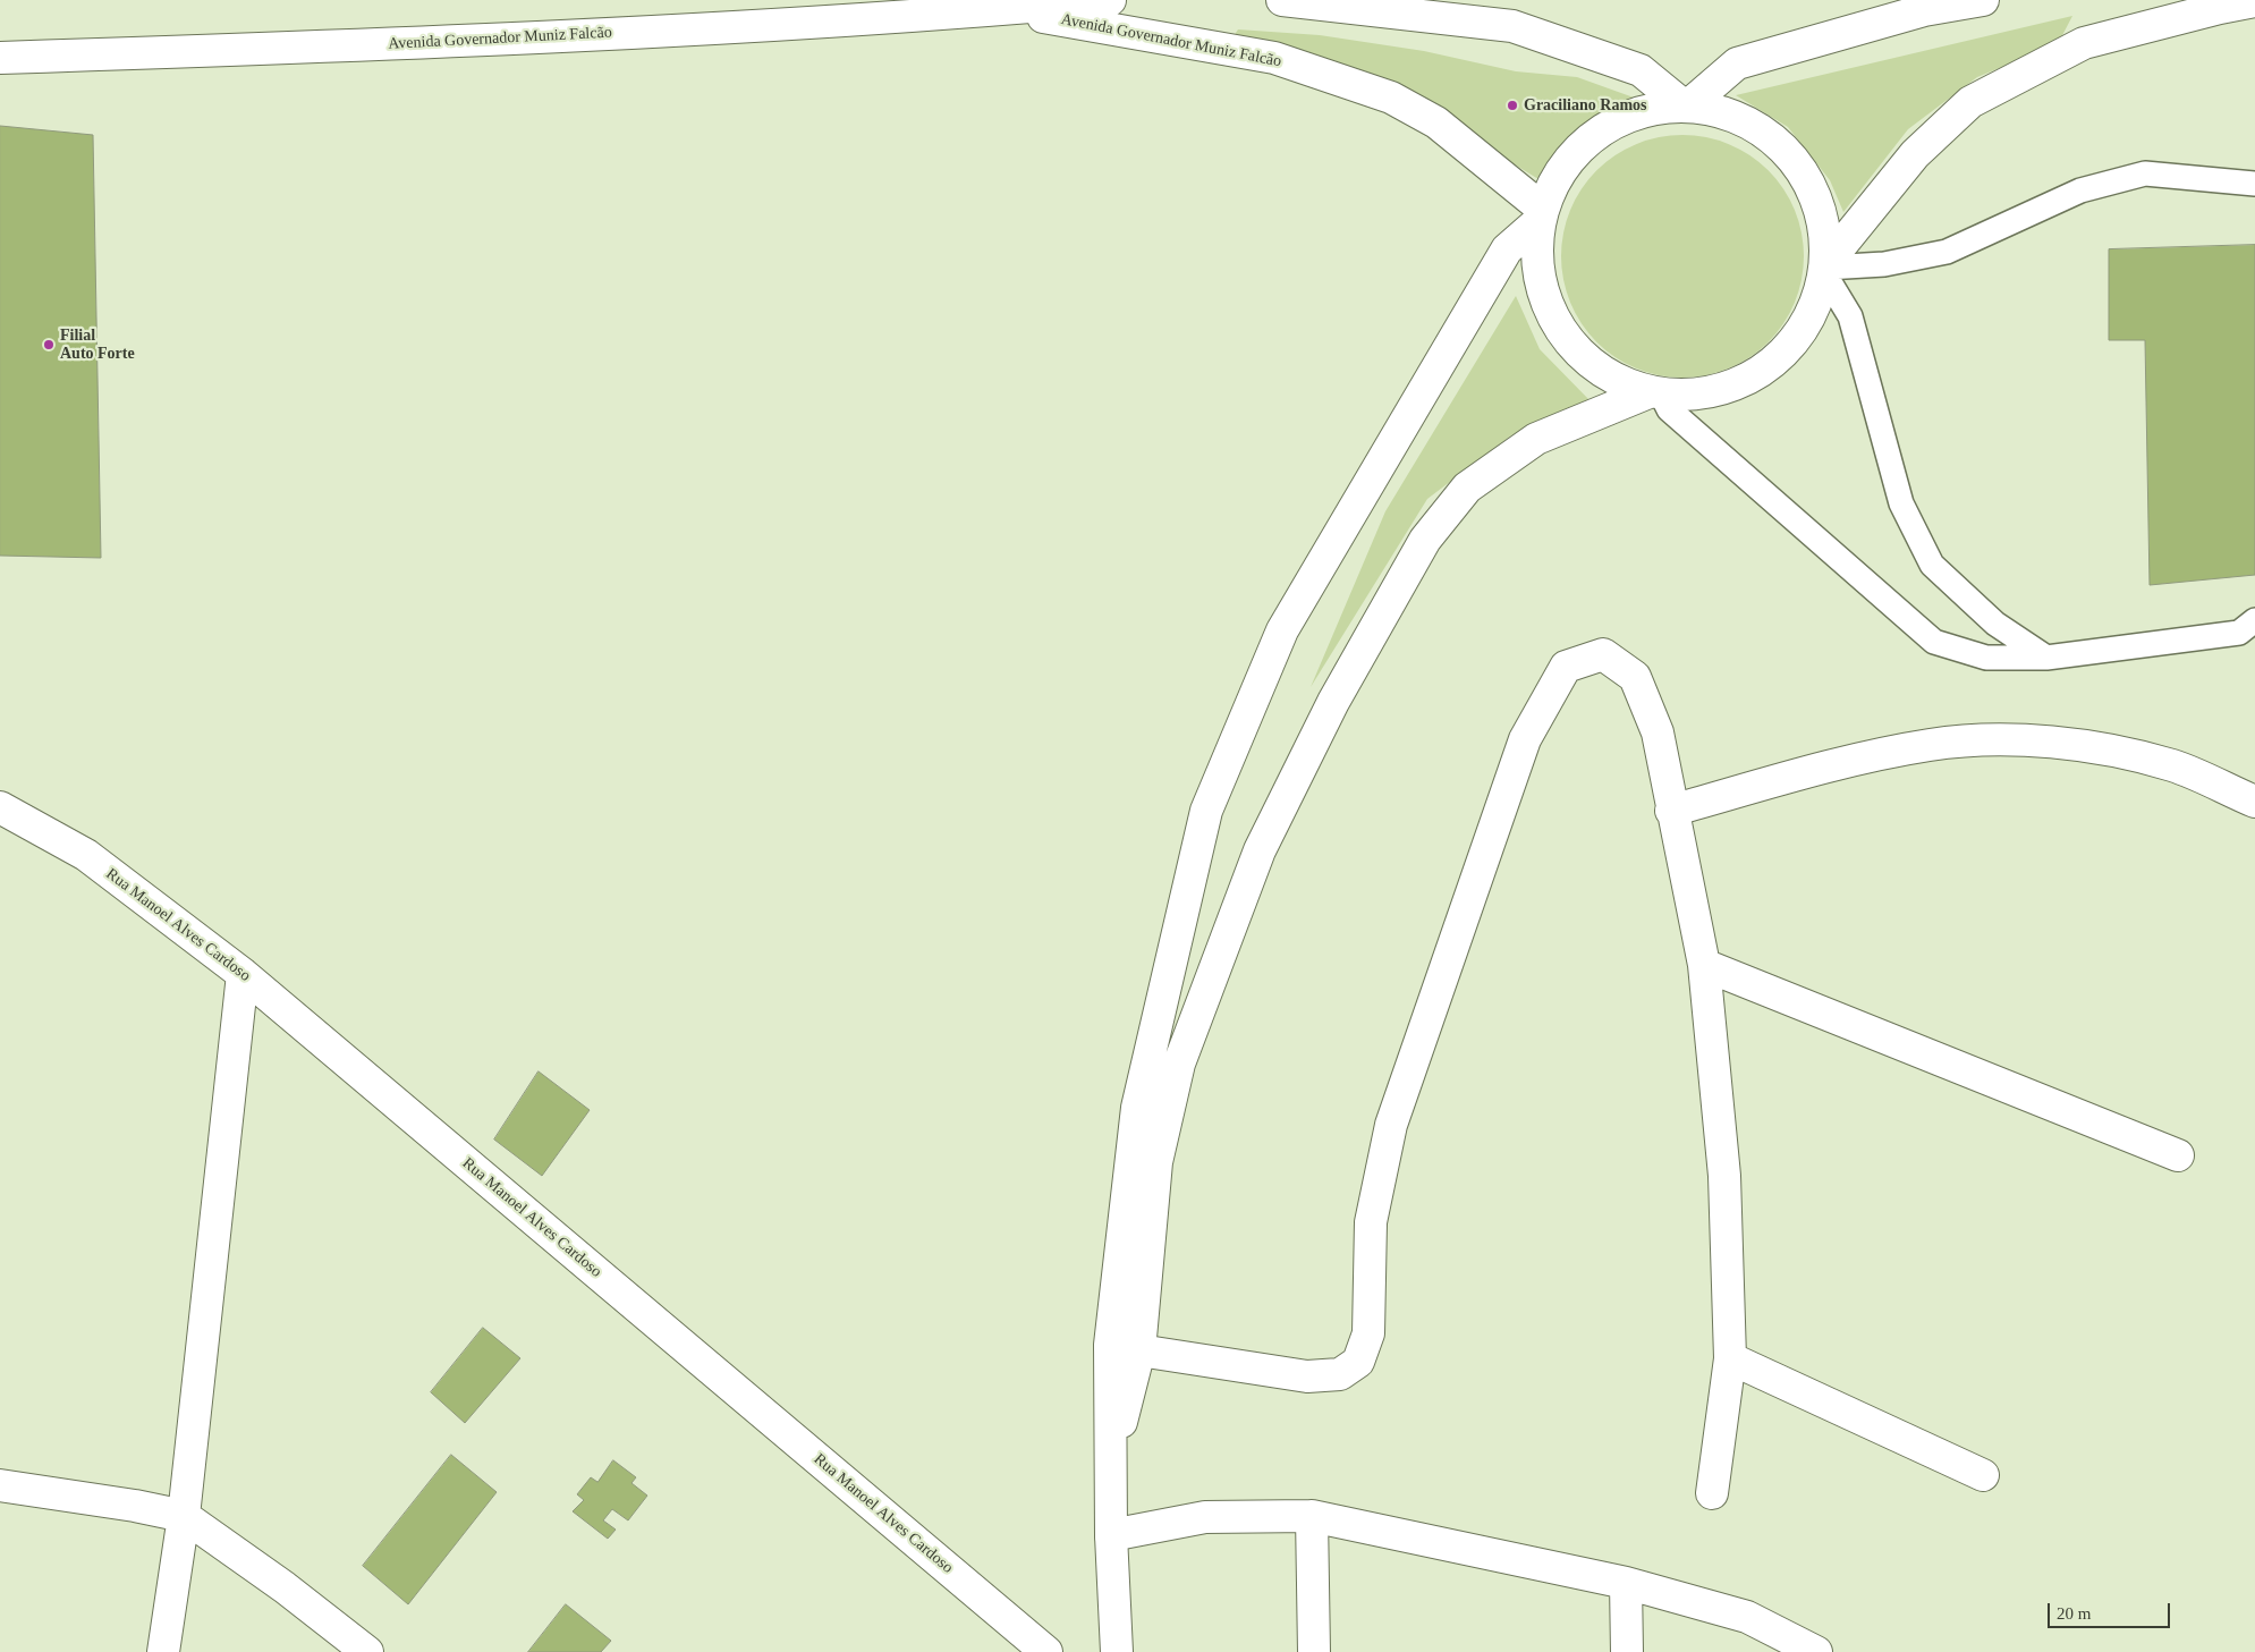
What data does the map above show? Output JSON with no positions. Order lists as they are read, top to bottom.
{
  "streets": {
    "main road": ["Avenida Governador Muniz Falcão", "Rua Manoel Alves Cardoso"]
  },
  "places": ["Graciliano Ramos", "Filial Auto Forte"],
  "scale_bar": "20 m"
}
